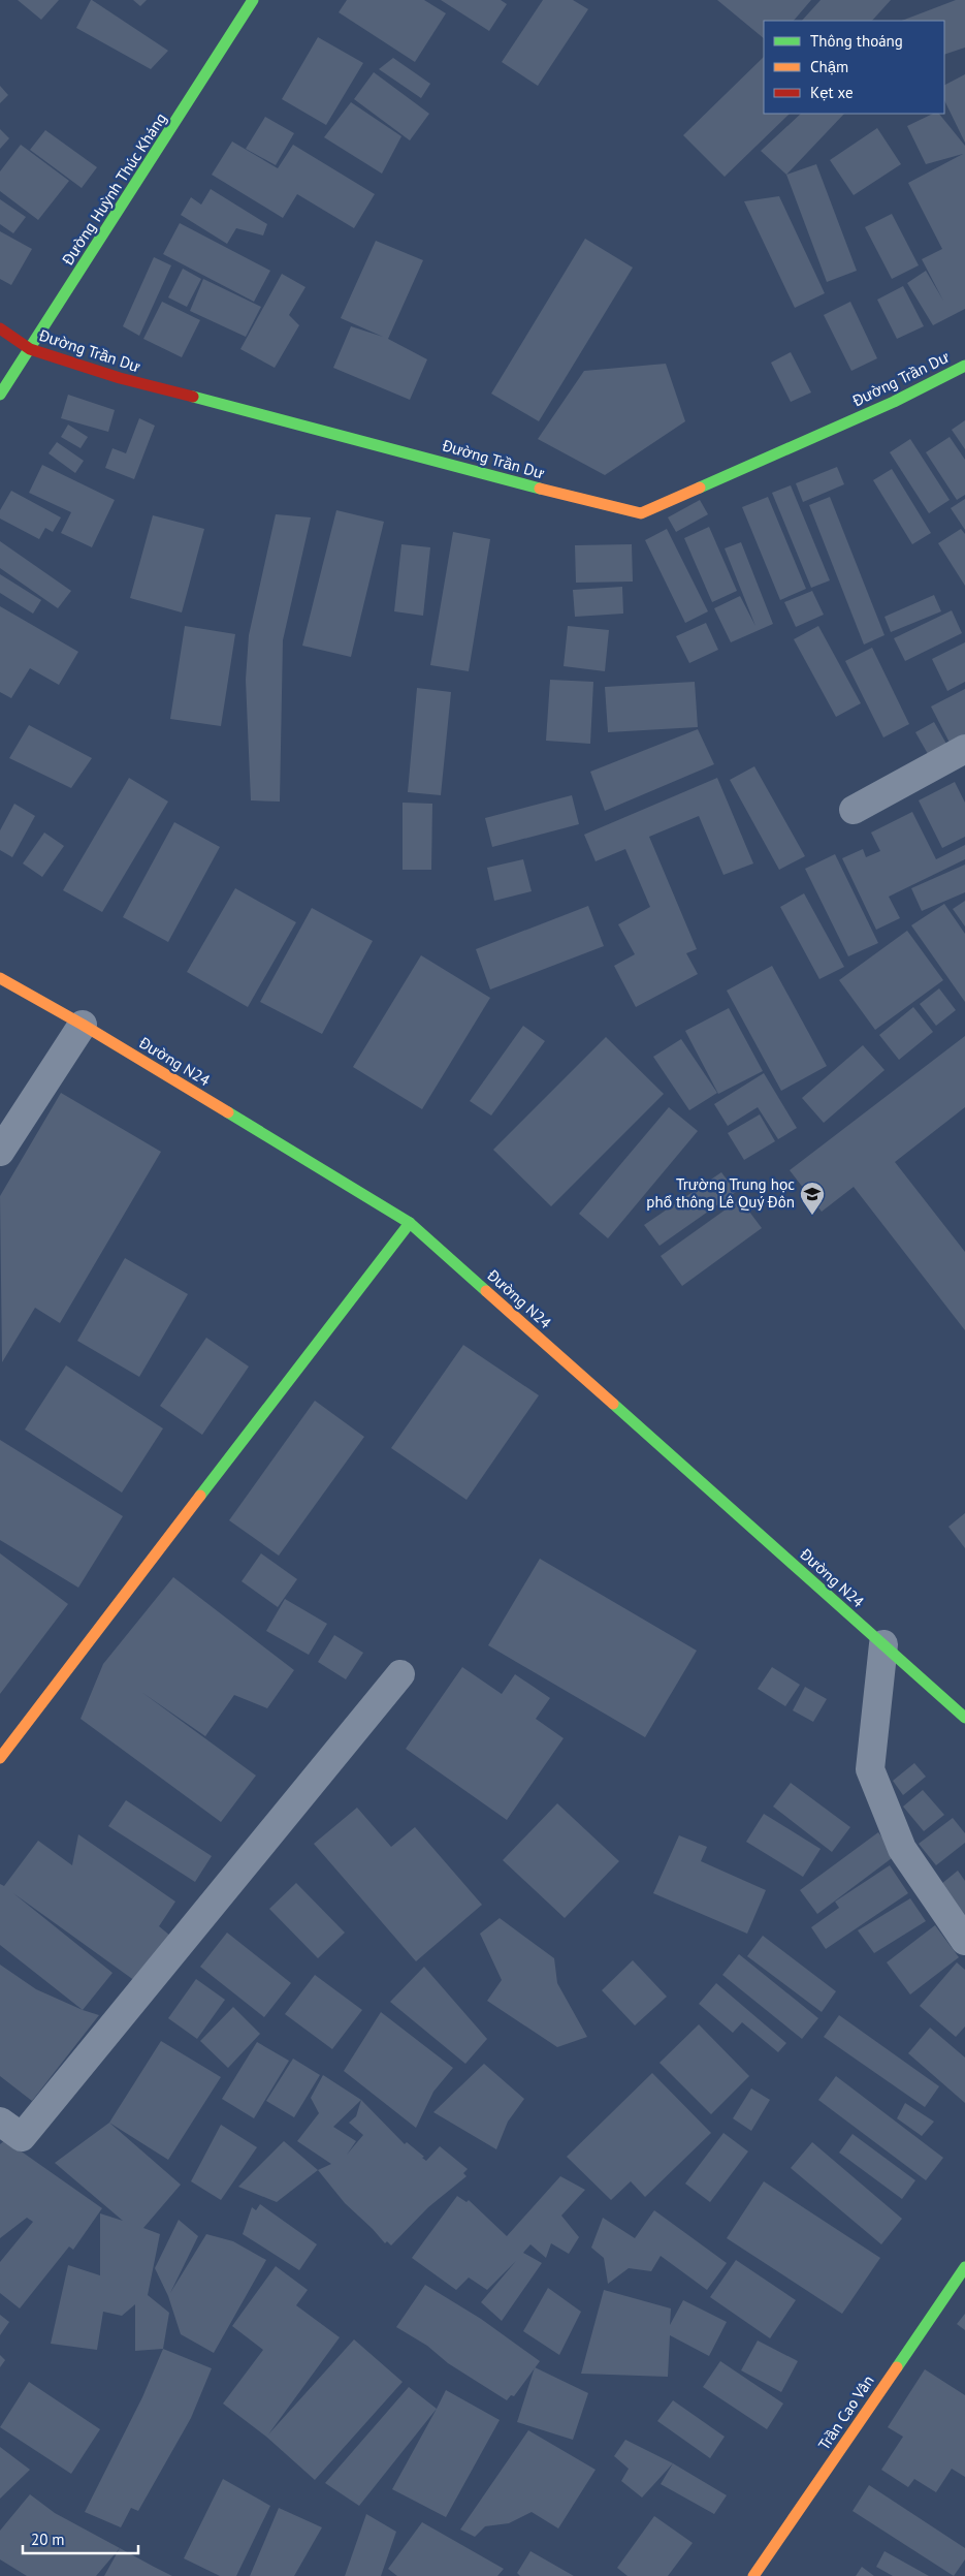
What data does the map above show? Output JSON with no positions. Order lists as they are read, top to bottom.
{
  "streets": {
    "street": [
      "Đường Huỳnh Thúc Kháng",
      "Đường Trần Dư",
      "Đường N24",
      "Trần Cao Vân"
    ]
  },
  "crossings": [
    ["Đường Huỳnh Thúc Kháng", "Đường Trần Dư"]
  ],
  "places": {
    "school or university": ["Trường Trung học phổ thông Lê Quý Đôn"]
  },
  "legend": ["Thông thoáng", "Chậm", "Kẹt xe"],
  "scale_bar": "20 m"
}
